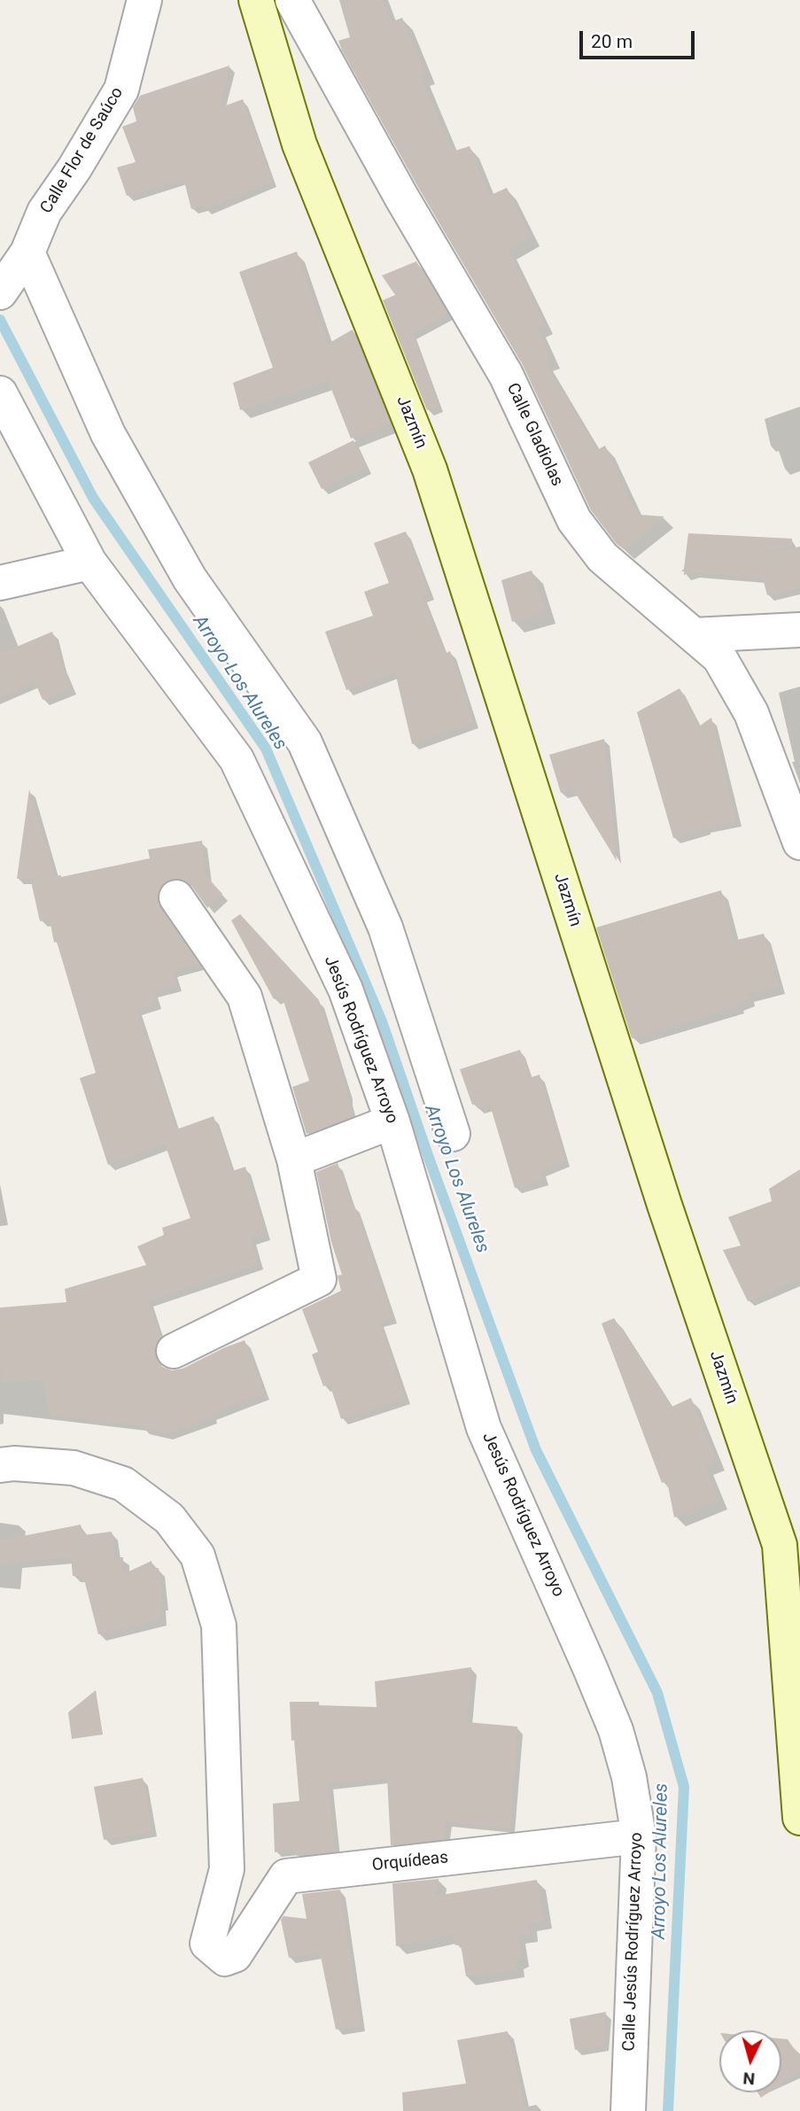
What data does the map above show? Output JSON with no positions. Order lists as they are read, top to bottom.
{
  "streets": {
    "main road": ["Jazmín"],
    "street": [
      "Calle Flor de Saúco",
      "Calle Gladiolas",
      "Jesús Rodríguez Arroyo",
      "Orquídeas",
      "Calle Jesús Rodríguez Arroyo"
    ]
  },
  "crossings": [
    ["Jesús Rodríguez Arroyo", "Calle Jesús Rodríguez Arroyo"],
    ["Orquídeas", "Calle Jesús Rodríguez Arroyo"]
  ],
  "water": ["Arroyo Los Alureles"],
  "scale_bar": "20 m",
  "north": "bottom"
}
